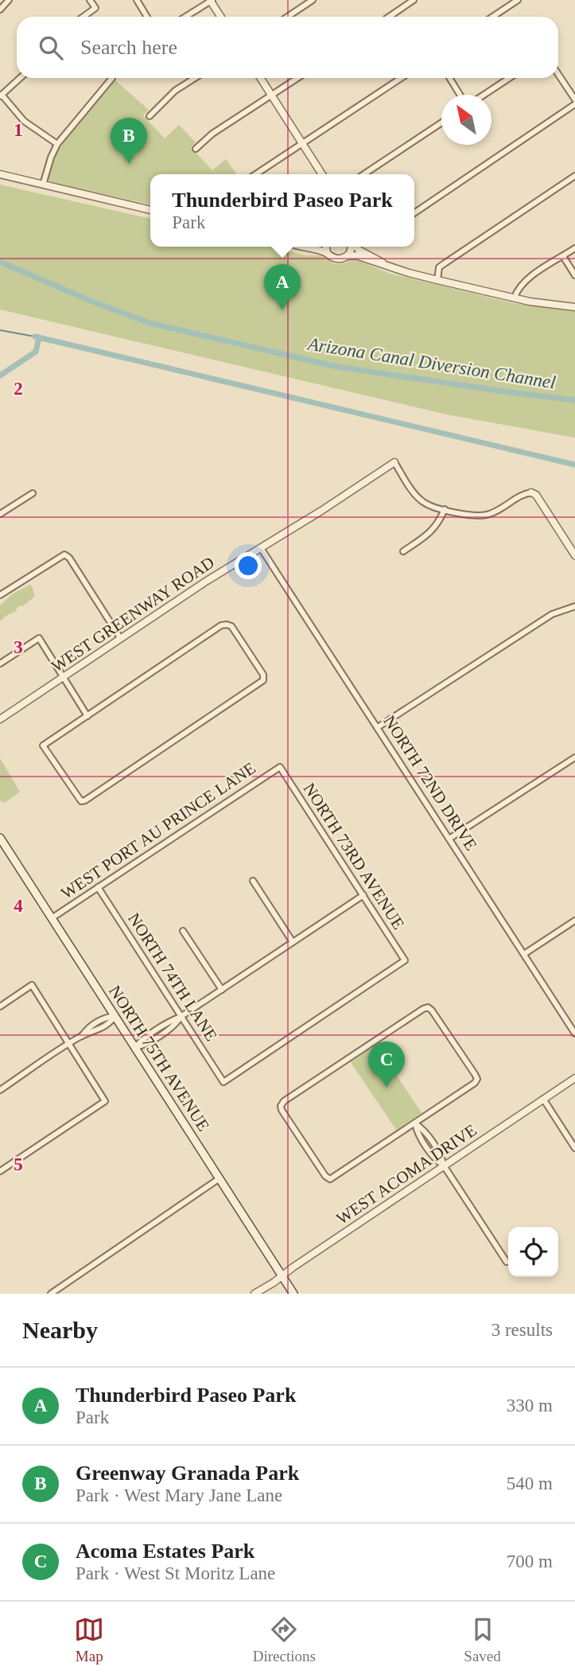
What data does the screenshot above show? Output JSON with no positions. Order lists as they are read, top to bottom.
{
  "streets": {
    "main road": ["NORTH 75TH AVENUE"],
    "street": [
      "WEST GREENWAY ROAD",
      "NORTH 72ND DRIVE",
      "WEST PORT AU PRINCE LANE",
      "NORTH 73RD AVENUE",
      "NORTH 74TH LANE",
      "WEST ACOMA DRIVE"
    ]
  },
  "crossings": [
    ["WEST GREENWAY ROAD", "NORTH 72ND DRIVE"],
    ["WEST PORT AU PRINCE LANE", "NORTH 73RD AVENUE"],
    ["WEST PORT AU PRINCE LANE", "NORTH 74TH LANE"],
    ["WEST PORT AU PRINCE LANE", "NORTH 75TH AVENUE"],
    ["NORTH 73RD AVENUE", "NORTH 74TH LANE"],
    ["NORTH 75TH AVENUE", "WEST ACOMA DRIVE"]
  ],
  "water": ["Arizona Canal Diversion Channel"],
  "north": "top left",
  "page": {
    "search": "Search here",
    "pins": ["B", "A", "C"],
    "popup": ["Thunderbird Paseo Park", "Park"],
    "heading": ["Nearby", "3 results"],
    "list": [
      {
        "mark": "A",
        "name": "Thunderbird Paseo Park",
        "note": "Park",
        "value": "330 m"
      },
      {
        "mark": "B",
        "name": "Greenway Granada Park",
        "note": "Park · West Mary Jane Lane",
        "value": "540 m"
      },
      {
        "mark": "C",
        "name": "Acoma Estates Park",
        "note": "Park · West St Moritz Lane",
        "value": "700 m"
      }
    ],
    "nav": ["Map", "Directions", "Saved"]
  },
  "grid": {
    "rows": [
      "1",
      "2",
      "3",
      "4",
      "5"
    ]
  }
}
